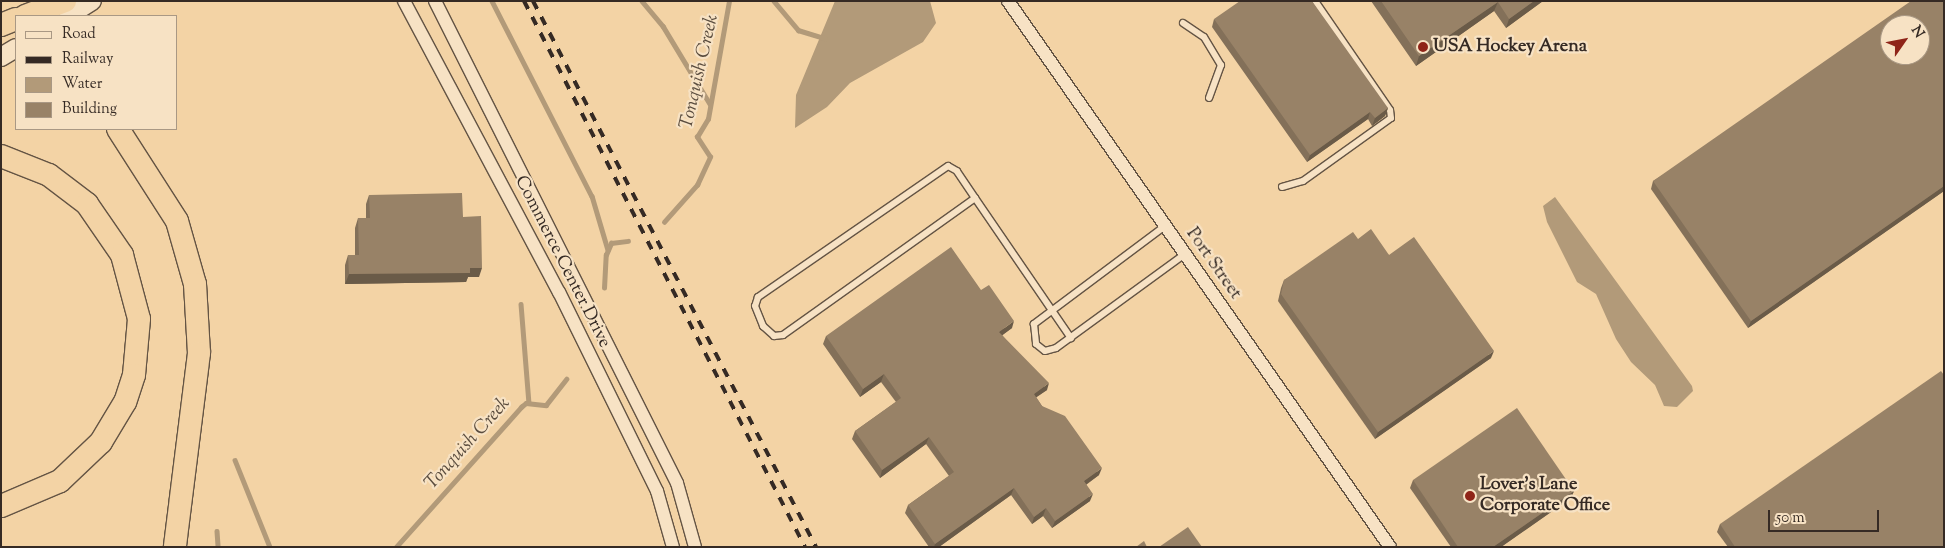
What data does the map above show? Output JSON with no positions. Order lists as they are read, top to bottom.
{
  "streets": {
    "street": ["Commerce Center Drive", "Port Street"]
  },
  "water": ["Tonquish Creek"],
  "places": ["USA Hockey Arena", "Lover's Lane Corporate Office"],
  "legend": [
    "Road",
    "Railway",
    "Water",
    "Building"
  ],
  "scale_bar": "50 m",
  "north": "top right"
}
